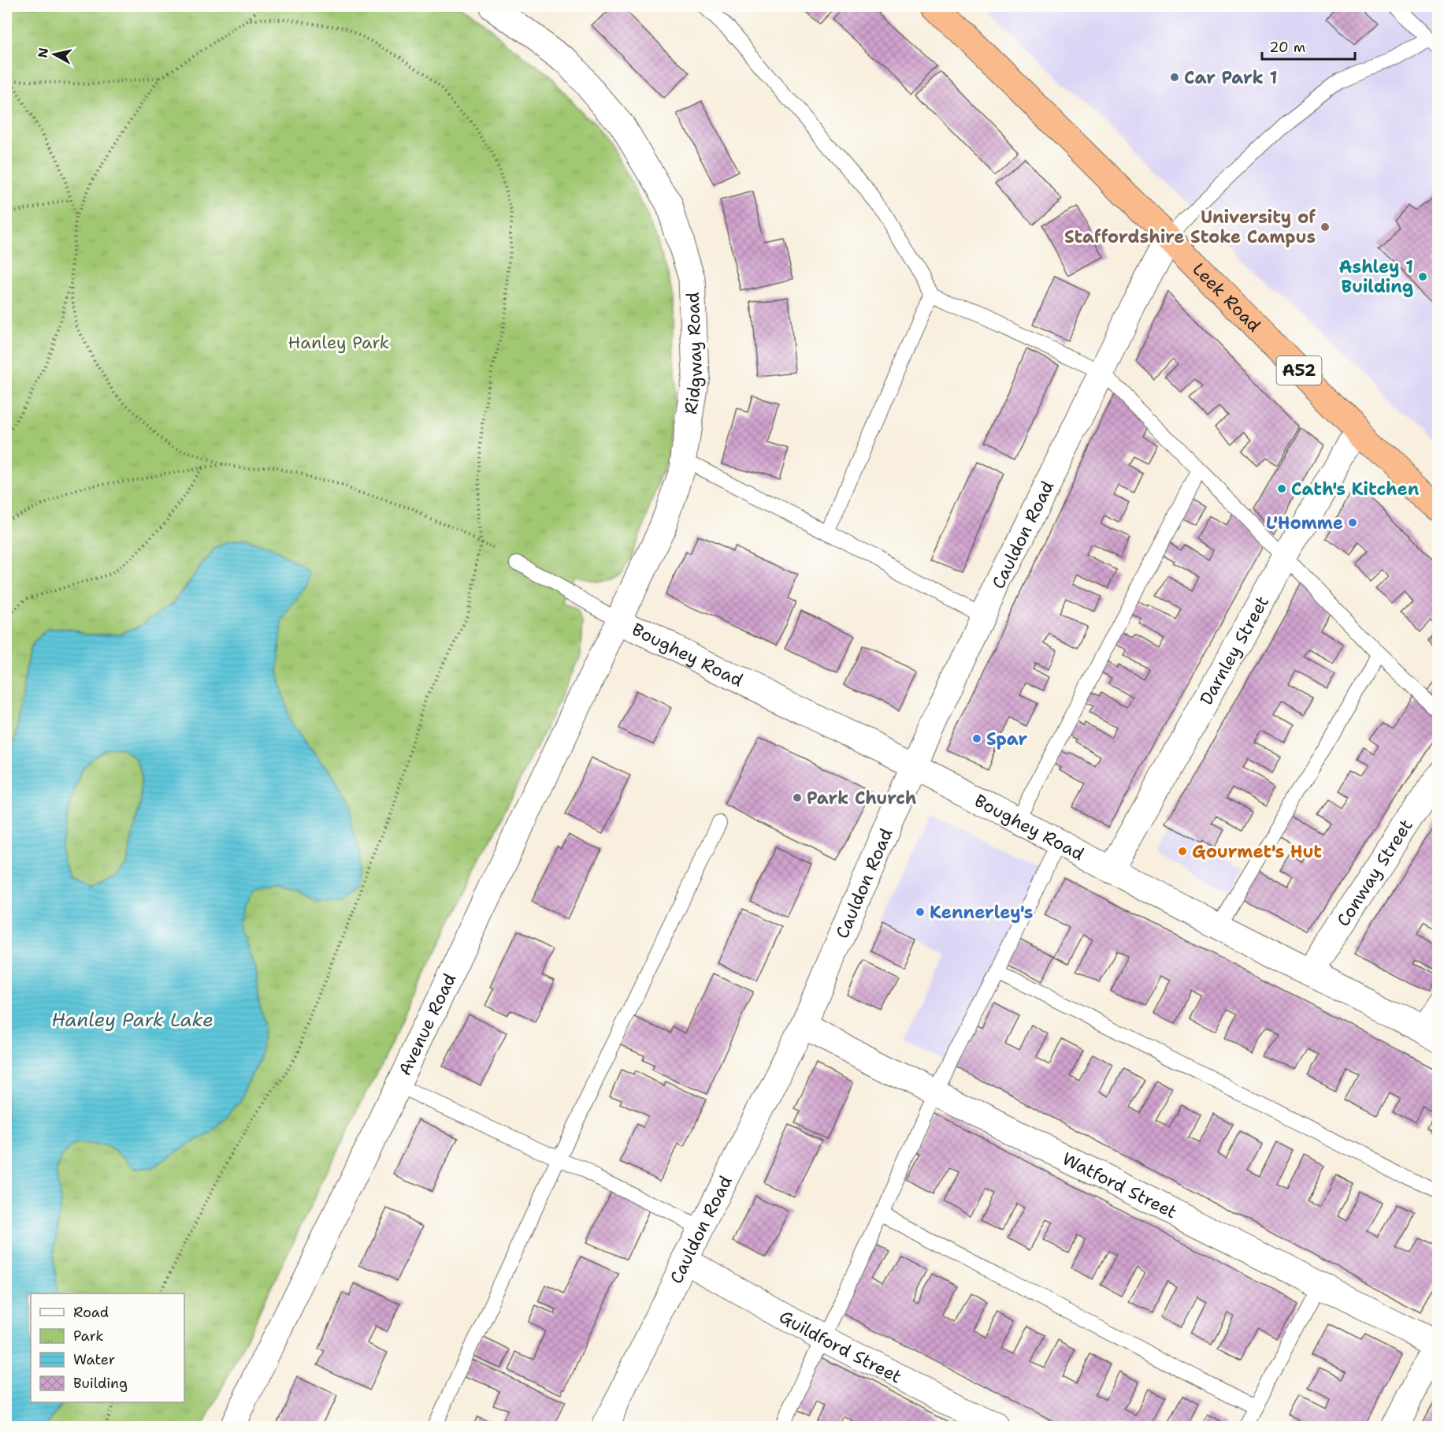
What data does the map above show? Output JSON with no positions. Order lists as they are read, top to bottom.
{
  "streets": {
    "highway": ["Leek Road", "A52"],
    "street": [
      "Ridgway Road",
      "Cauldon Road",
      "Darnley Street",
      "Boughey Road",
      "Conway Street",
      "Avenue Road",
      "Watford Street",
      "Guildford Street"
    ]
  },
  "crossings": [
    ["Leek Road", "Cauldon Road"],
    ["Leek Road", "Darnley Street"],
    ["Ridgway Road", "Boughey Road"],
    ["Ridgway Road", "Avenue Road"],
    ["Cauldon Road", "Boughey Road"],
    ["Cauldon Road", "Watford Street"],
    ["Cauldon Road", "Guildford Street"],
    ["Darnley Street", "Boughey Road"],
    ["Boughey Road", "Conway Street"],
    ["Boughey Road", "Avenue Road"]
  ],
  "water": ["Hanley Park Lake"],
  "parks": ["Hanley Park"],
  "places": [
    "Car Park 1",
    "University of Staffordshire Stoke Campus",
    "Ashley 1 Building",
    "Cath's Kitchen",
    "L'Homme",
    "Spar",
    "Park Church",
    "Gourmet's Hut",
    "Kennerley's"
  ],
  "legend": [
    "Road",
    "Park",
    "Water",
    "Building"
  ],
  "scale_bar": "20 m",
  "north": "left"
}
